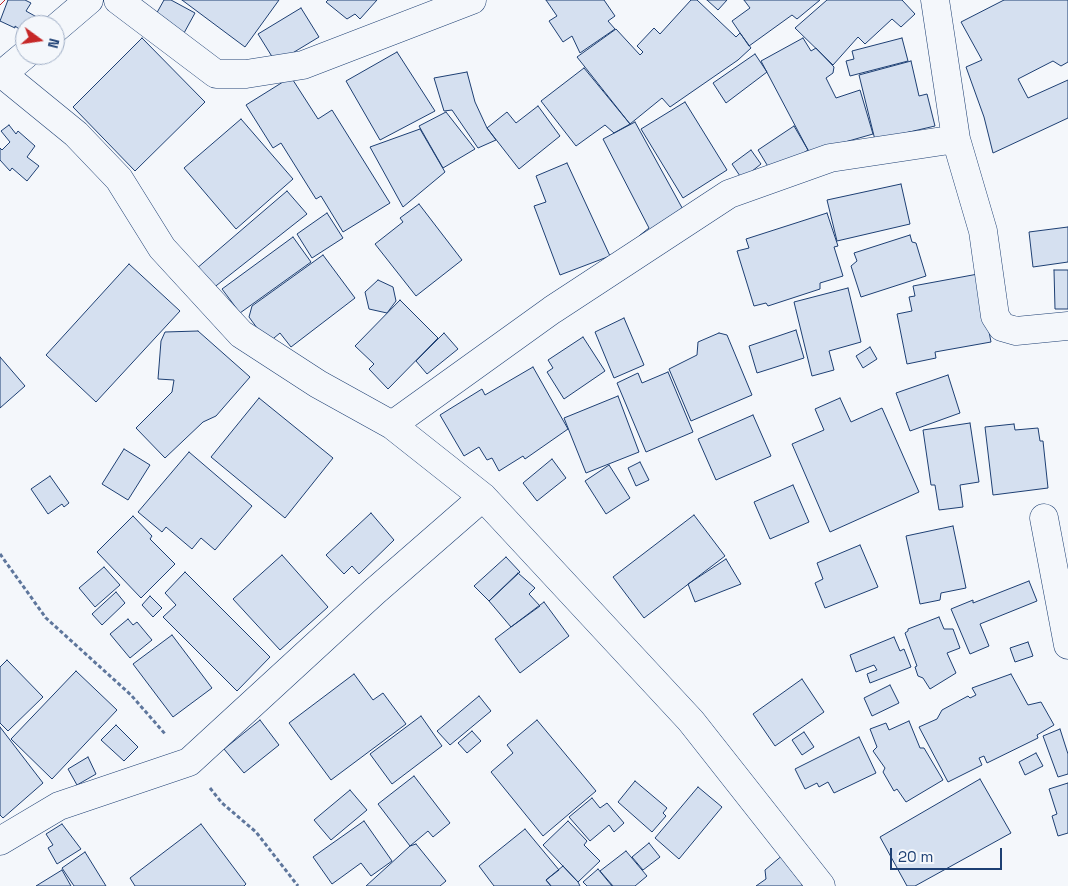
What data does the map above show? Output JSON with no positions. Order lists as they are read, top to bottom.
{
  "scale_bar": "20 m",
  "north": "right"
}
